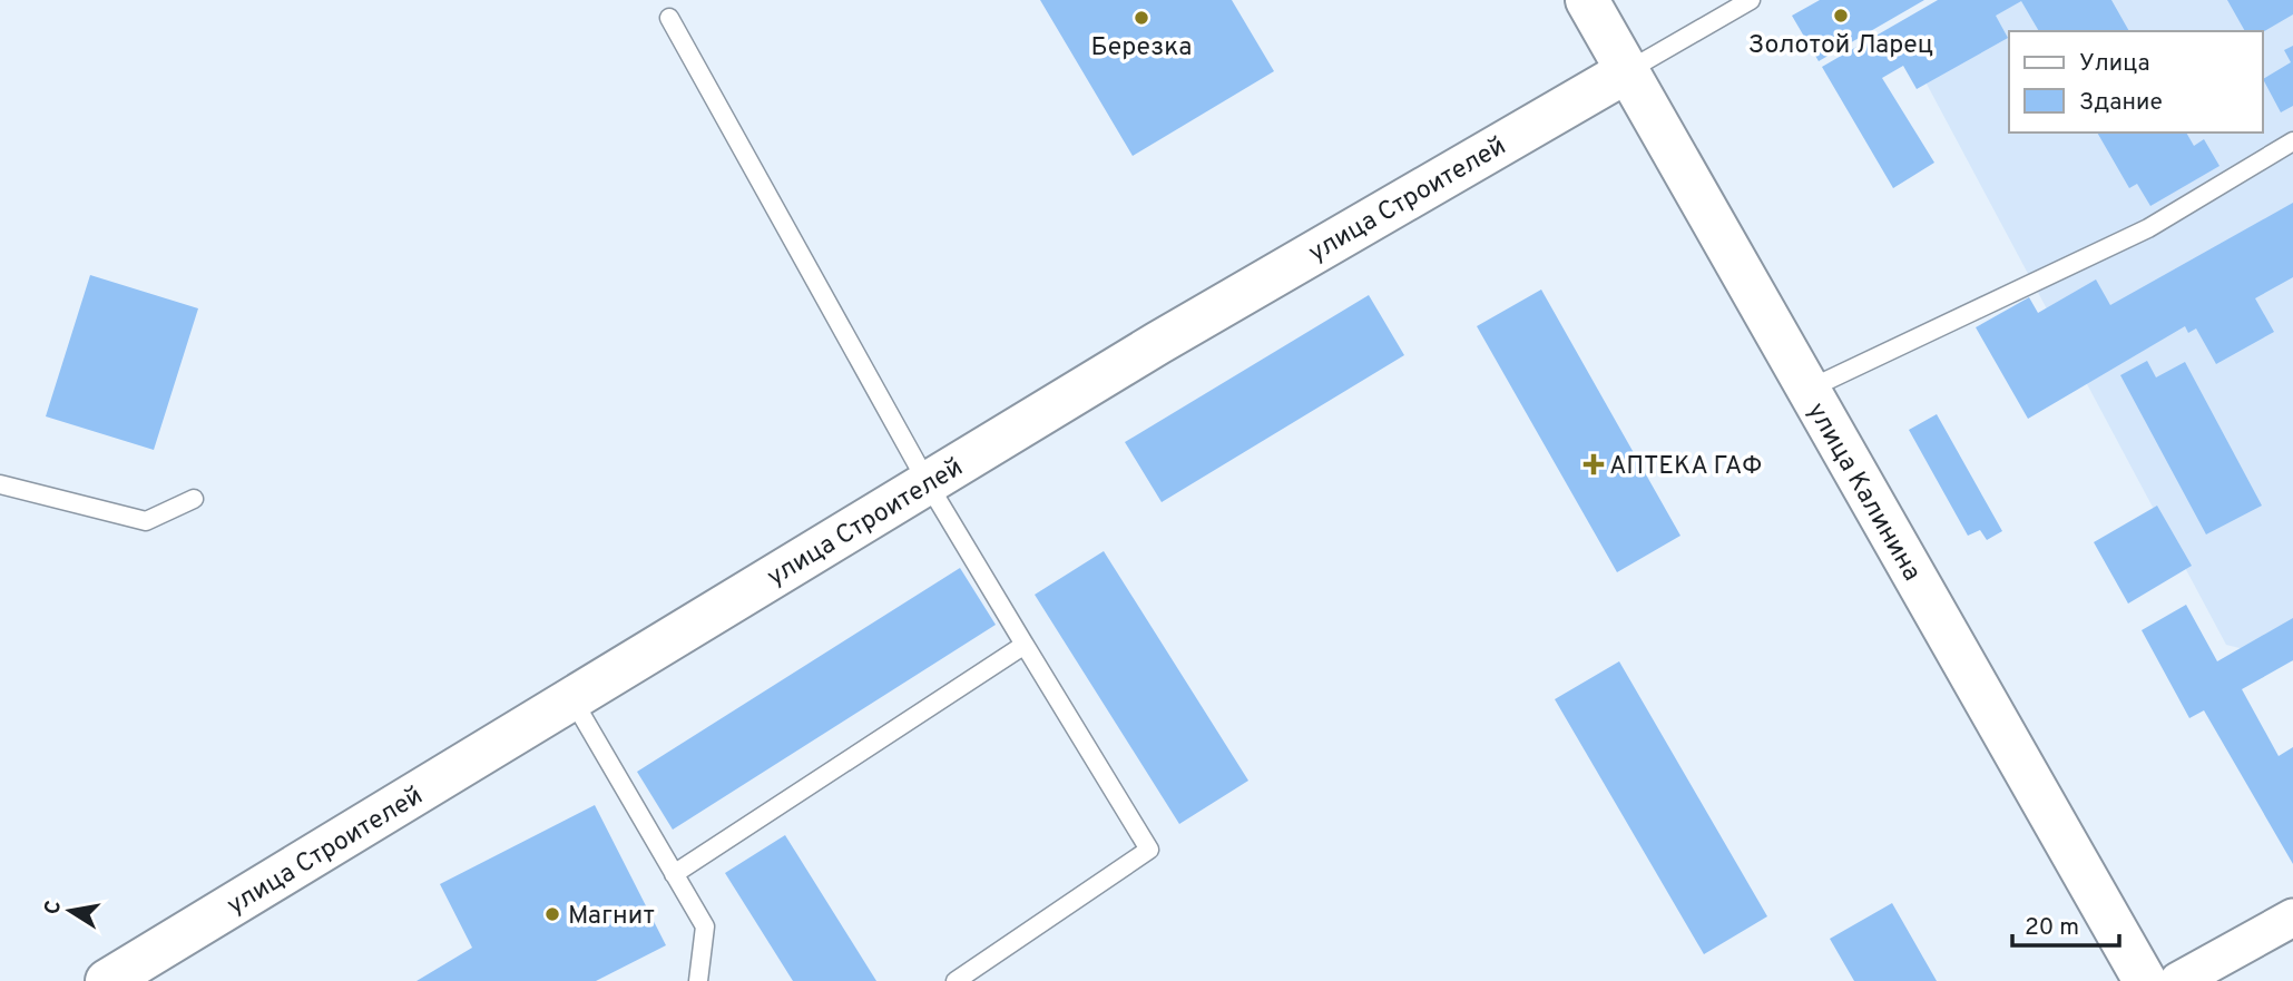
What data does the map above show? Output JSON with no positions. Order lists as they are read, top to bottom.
{
  "streets": {
    "main road": ["улица Строителей", "улица Калинина"]
  },
  "crossings": [
    ["улица Строителей", "улица Калинина"]
  ],
  "places": {
    "other": ["Золотой Ларец", "Березка", "Магнит"],
    "health": ["АПТЕКА ГАФ"]
  },
  "legend": ["Улица", "Здание"],
  "scale_bar": "20 m",
  "north": "left"
}
